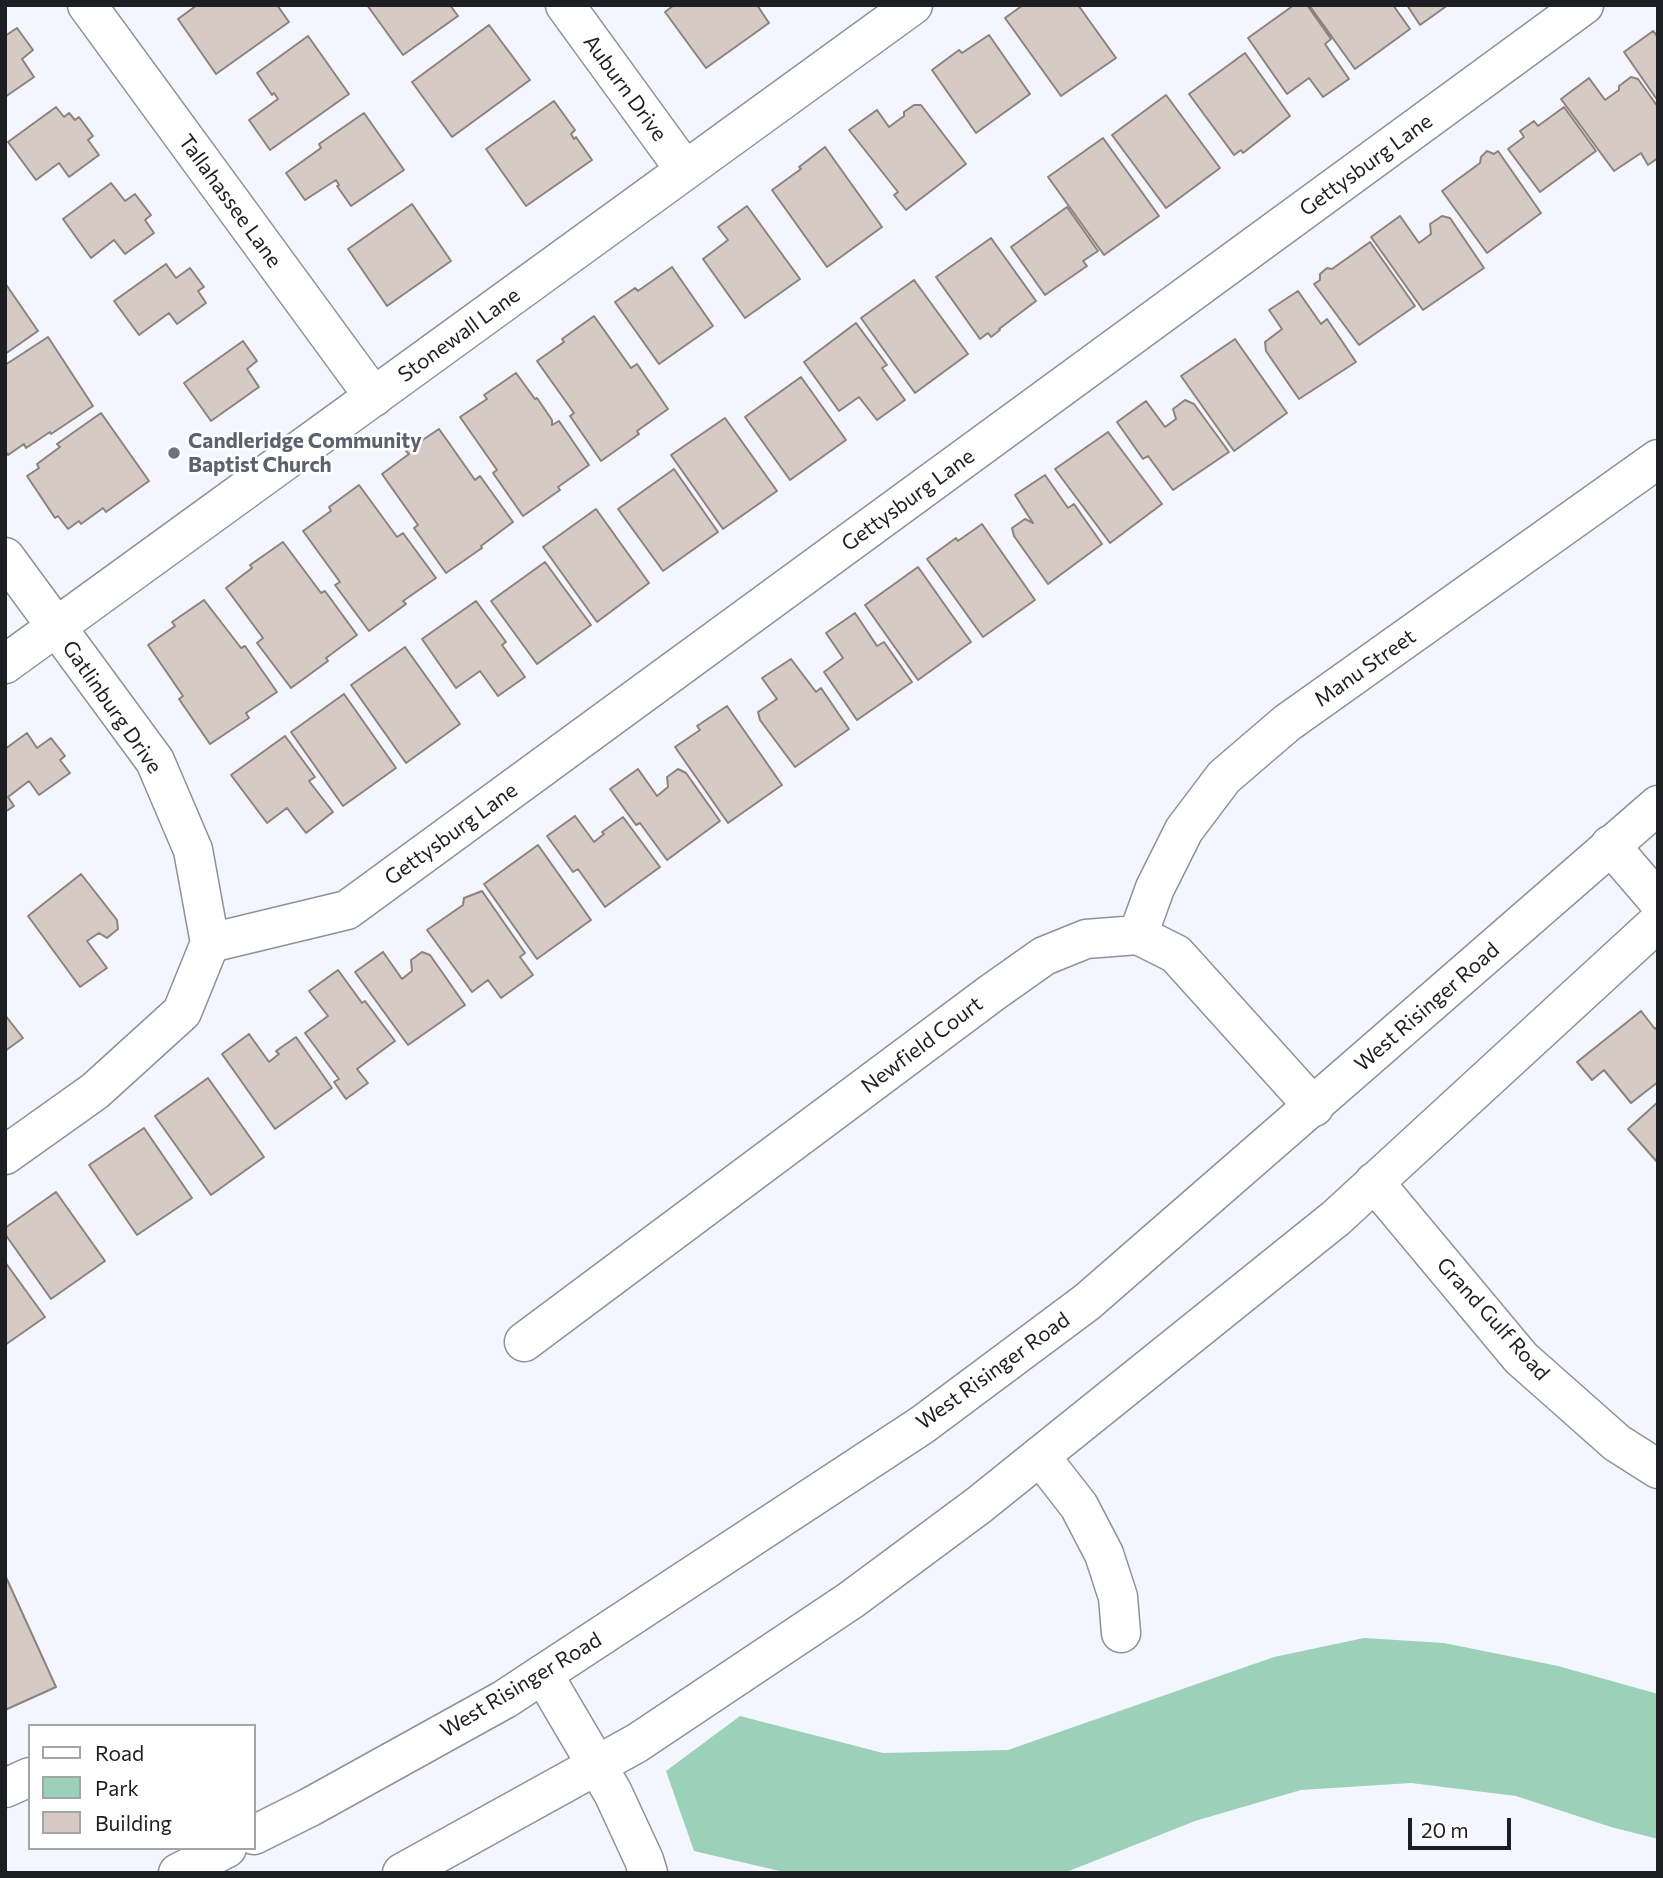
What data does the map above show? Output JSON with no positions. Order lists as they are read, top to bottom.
{
  "streets": {
    "street": [
      "Auburn Drive",
      "Gettysburg Lane",
      "Tallahassee Lane",
      "Stonewall Lane",
      "Manu Street",
      "Gatlinburg Drive",
      "West Risinger Road",
      "Newfield Court",
      "Grand Gulf Road"
    ]
  },
  "crossings": [
    ["Auburn Drive", "Stonewall Lane"],
    ["Gettysburg Lane", "Gatlinburg Drive"],
    ["Tallahassee Lane", "Stonewall Lane"],
    ["Stonewall Lane", "Gatlinburg Drive"],
    ["Manu Street", "Newfield Court"]
  ],
  "places": ["Candleridge Community Baptist Church"],
  "legend": ["Road", "Park", "Building"],
  "scale_bar": "20 m"
}
